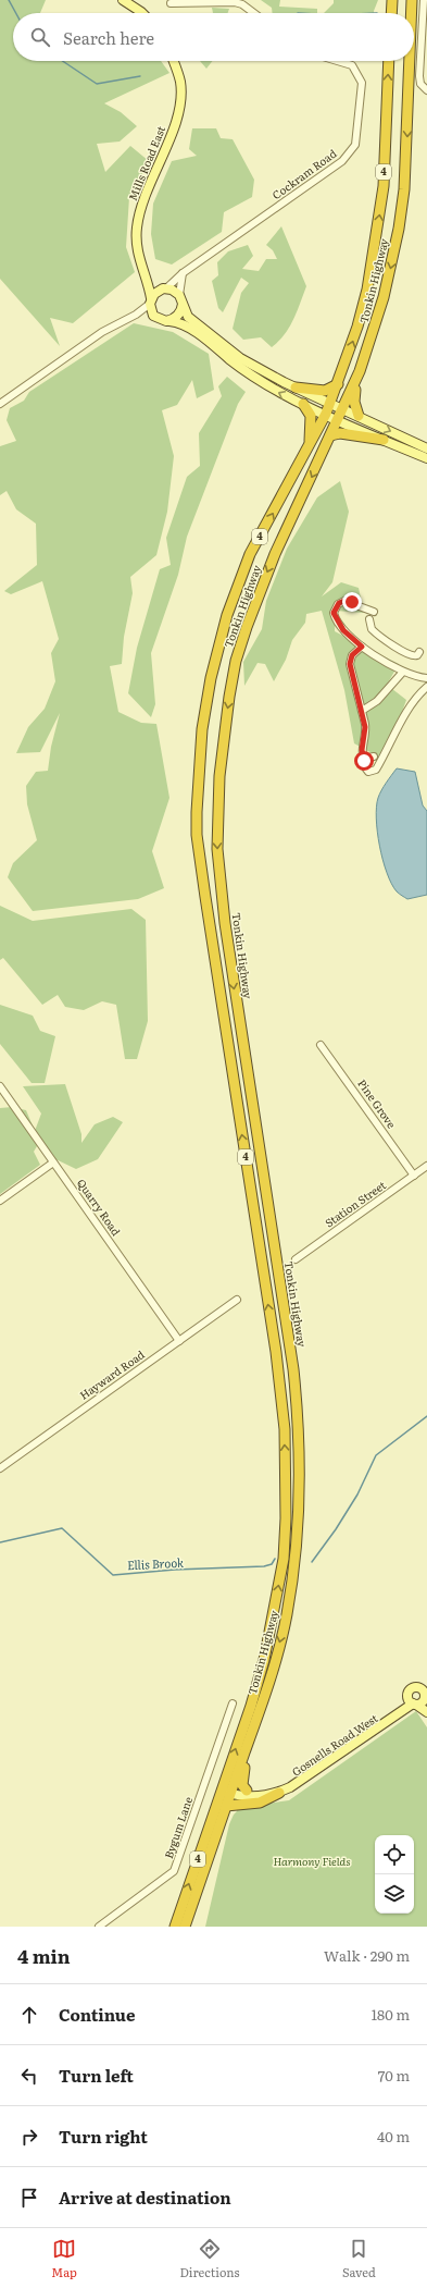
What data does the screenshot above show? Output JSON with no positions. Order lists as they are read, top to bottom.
{
  "streets": {
    "highway": ["4", "Tonkin Highway"],
    "main road": ["Mills Road East", "Gosnells Road West"],
    "street": [
      "Cockram Road",
      "Pine Grove",
      "Station Street",
      "Quarry Road",
      "Hayward Road",
      "Bygum Lane"
    ]
  },
  "crossings": [
    ["Mills Road East", "Cockram Road"],
    ["Tonkin Highway", "Gosnells Road West"],
    ["Pine Grove", "Station Street"],
    ["Quarry Road", "Hayward Road"]
  ],
  "water": ["Ellis Brook"],
  "parks": ["Harmony Fields"],
  "page": {
    "search": "Search here",
    "heading": ["4 min", "Walk · 290 m"],
    "list": [
      ["Continue", "180 m"],
      ["Turn left", "70 m"],
      ["Turn right", "40 m"],
      "Arrive at destination"
    ],
    "nav": ["Map", "Directions", "Saved"]
  }
}
